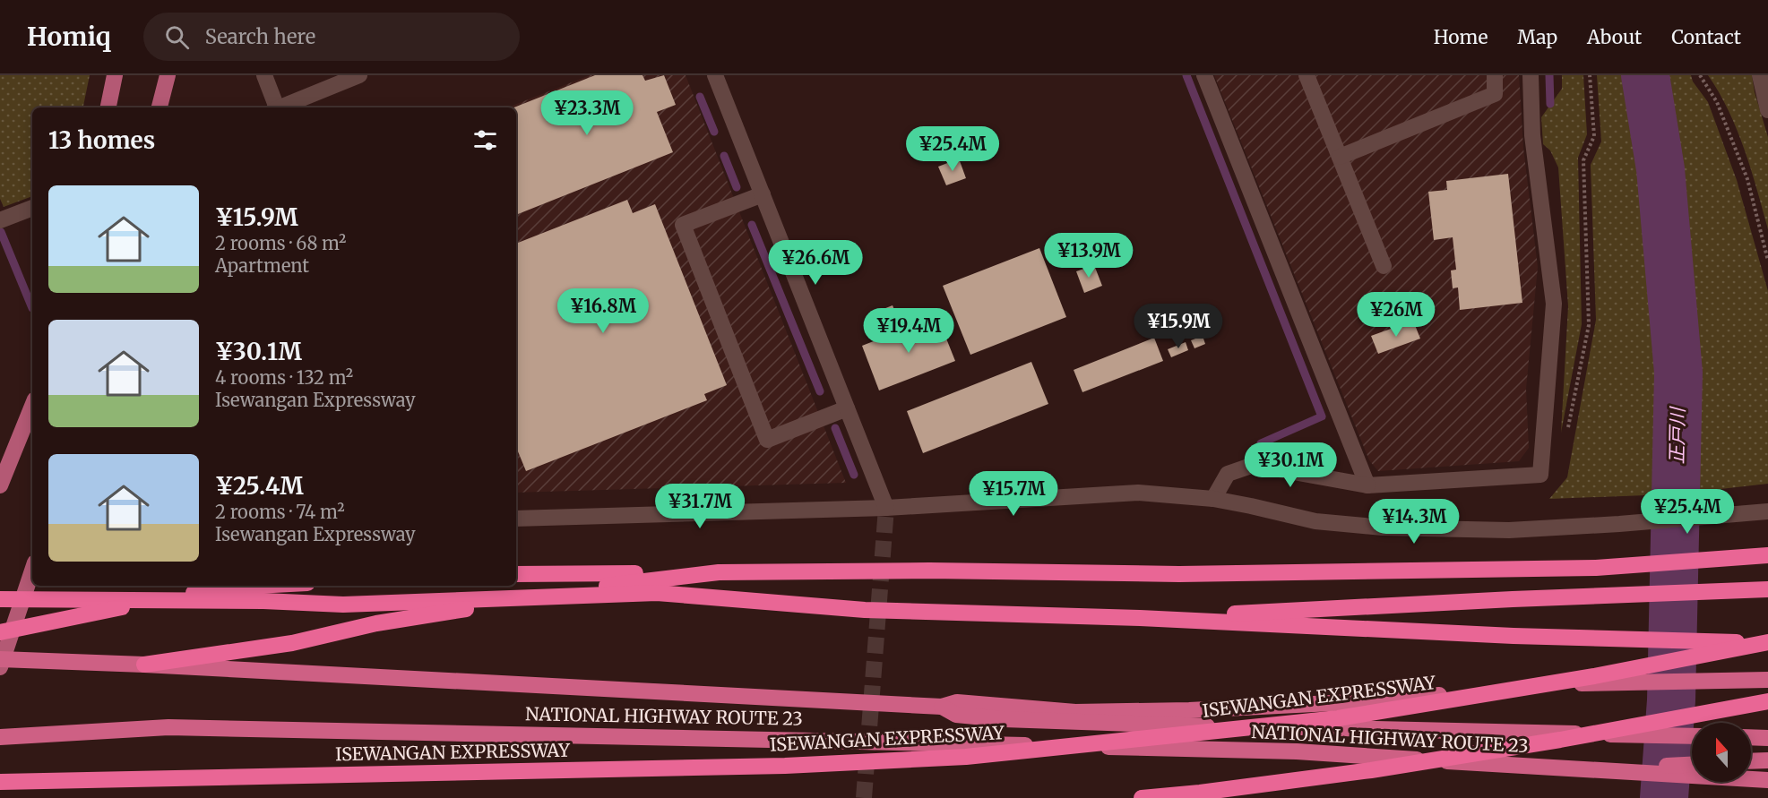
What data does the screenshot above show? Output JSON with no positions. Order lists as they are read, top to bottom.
{
  "streets": {
    "highway": ["ISEWANGAN EXPRESSWAY", "NATIONAL HIGHWAY ROUTE 23"]
  },
  "water": ["正戸川"],
  "north": "top",
  "page": {
    "header": "Homiq",
    "search": "Search here",
    "nav": [
      "Home",
      "Map",
      "About",
      "Contact"
    ],
    "price": [
      "¥23.3M",
      "¥25.4M",
      "¥13.9M",
      "¥26.6M",
      "¥16.8M",
      "¥26M",
      "¥15.9M",
      "¥19.4M",
      "¥30.1M",
      "¥15.7M",
      "¥31.7M",
      "¥25.4M",
      "¥14.3M"
    ],
    "heading": "13 homes",
    "list": [
      {
        "name": "¥15.9M",
        "note": "2 rooms · 68 m² · Apartment"
      },
      {
        "name": "¥30.1M",
        "note": "4 rooms · 132 m² · Isewangan Expressway"
      },
      {
        "name": "¥25.4M",
        "note": "2 rooms · 74 m² · Isewangan Expressway"
      }
    ]
  }
}
